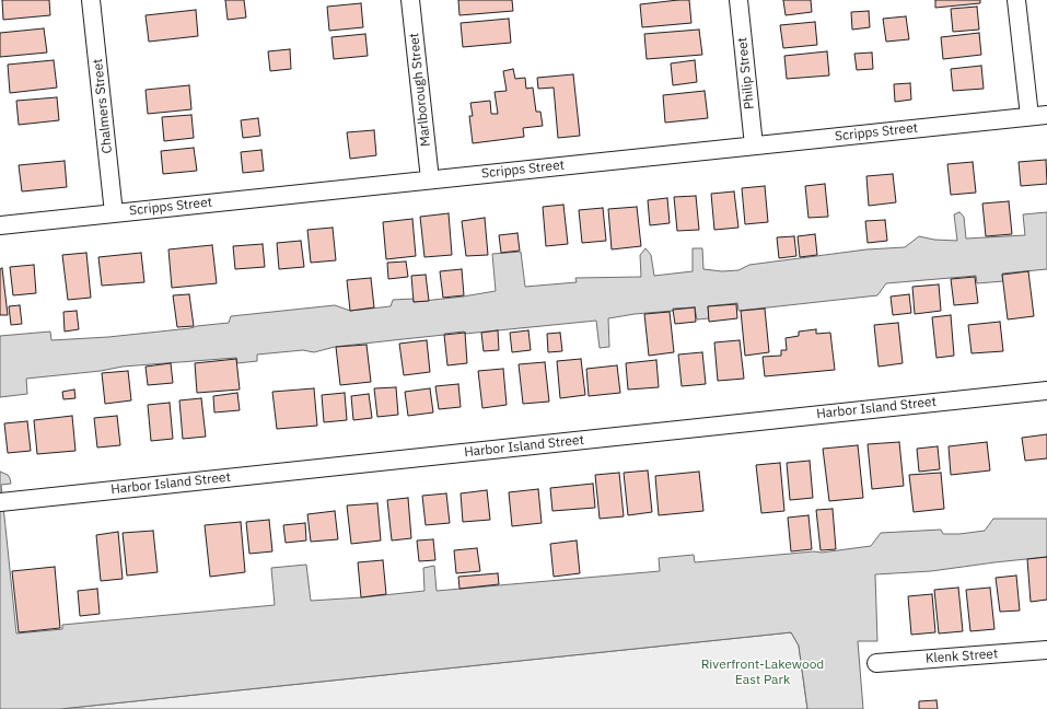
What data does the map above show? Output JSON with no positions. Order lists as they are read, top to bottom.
{
  "streets": {
    "street": [
      "Philip Street",
      "Marlborough Street",
      "Chalmers Street",
      "Scripps Street",
      "Harbor Island Street",
      "Klenk Street"
    ]
  },
  "crossings": [
    ["Philip Street", "Scripps Street"],
    ["Marlborough Street", "Scripps Street"],
    ["Chalmers Street", "Scripps Street"]
  ],
  "parks": ["Riverfront-Lakewood East Park"]
}
